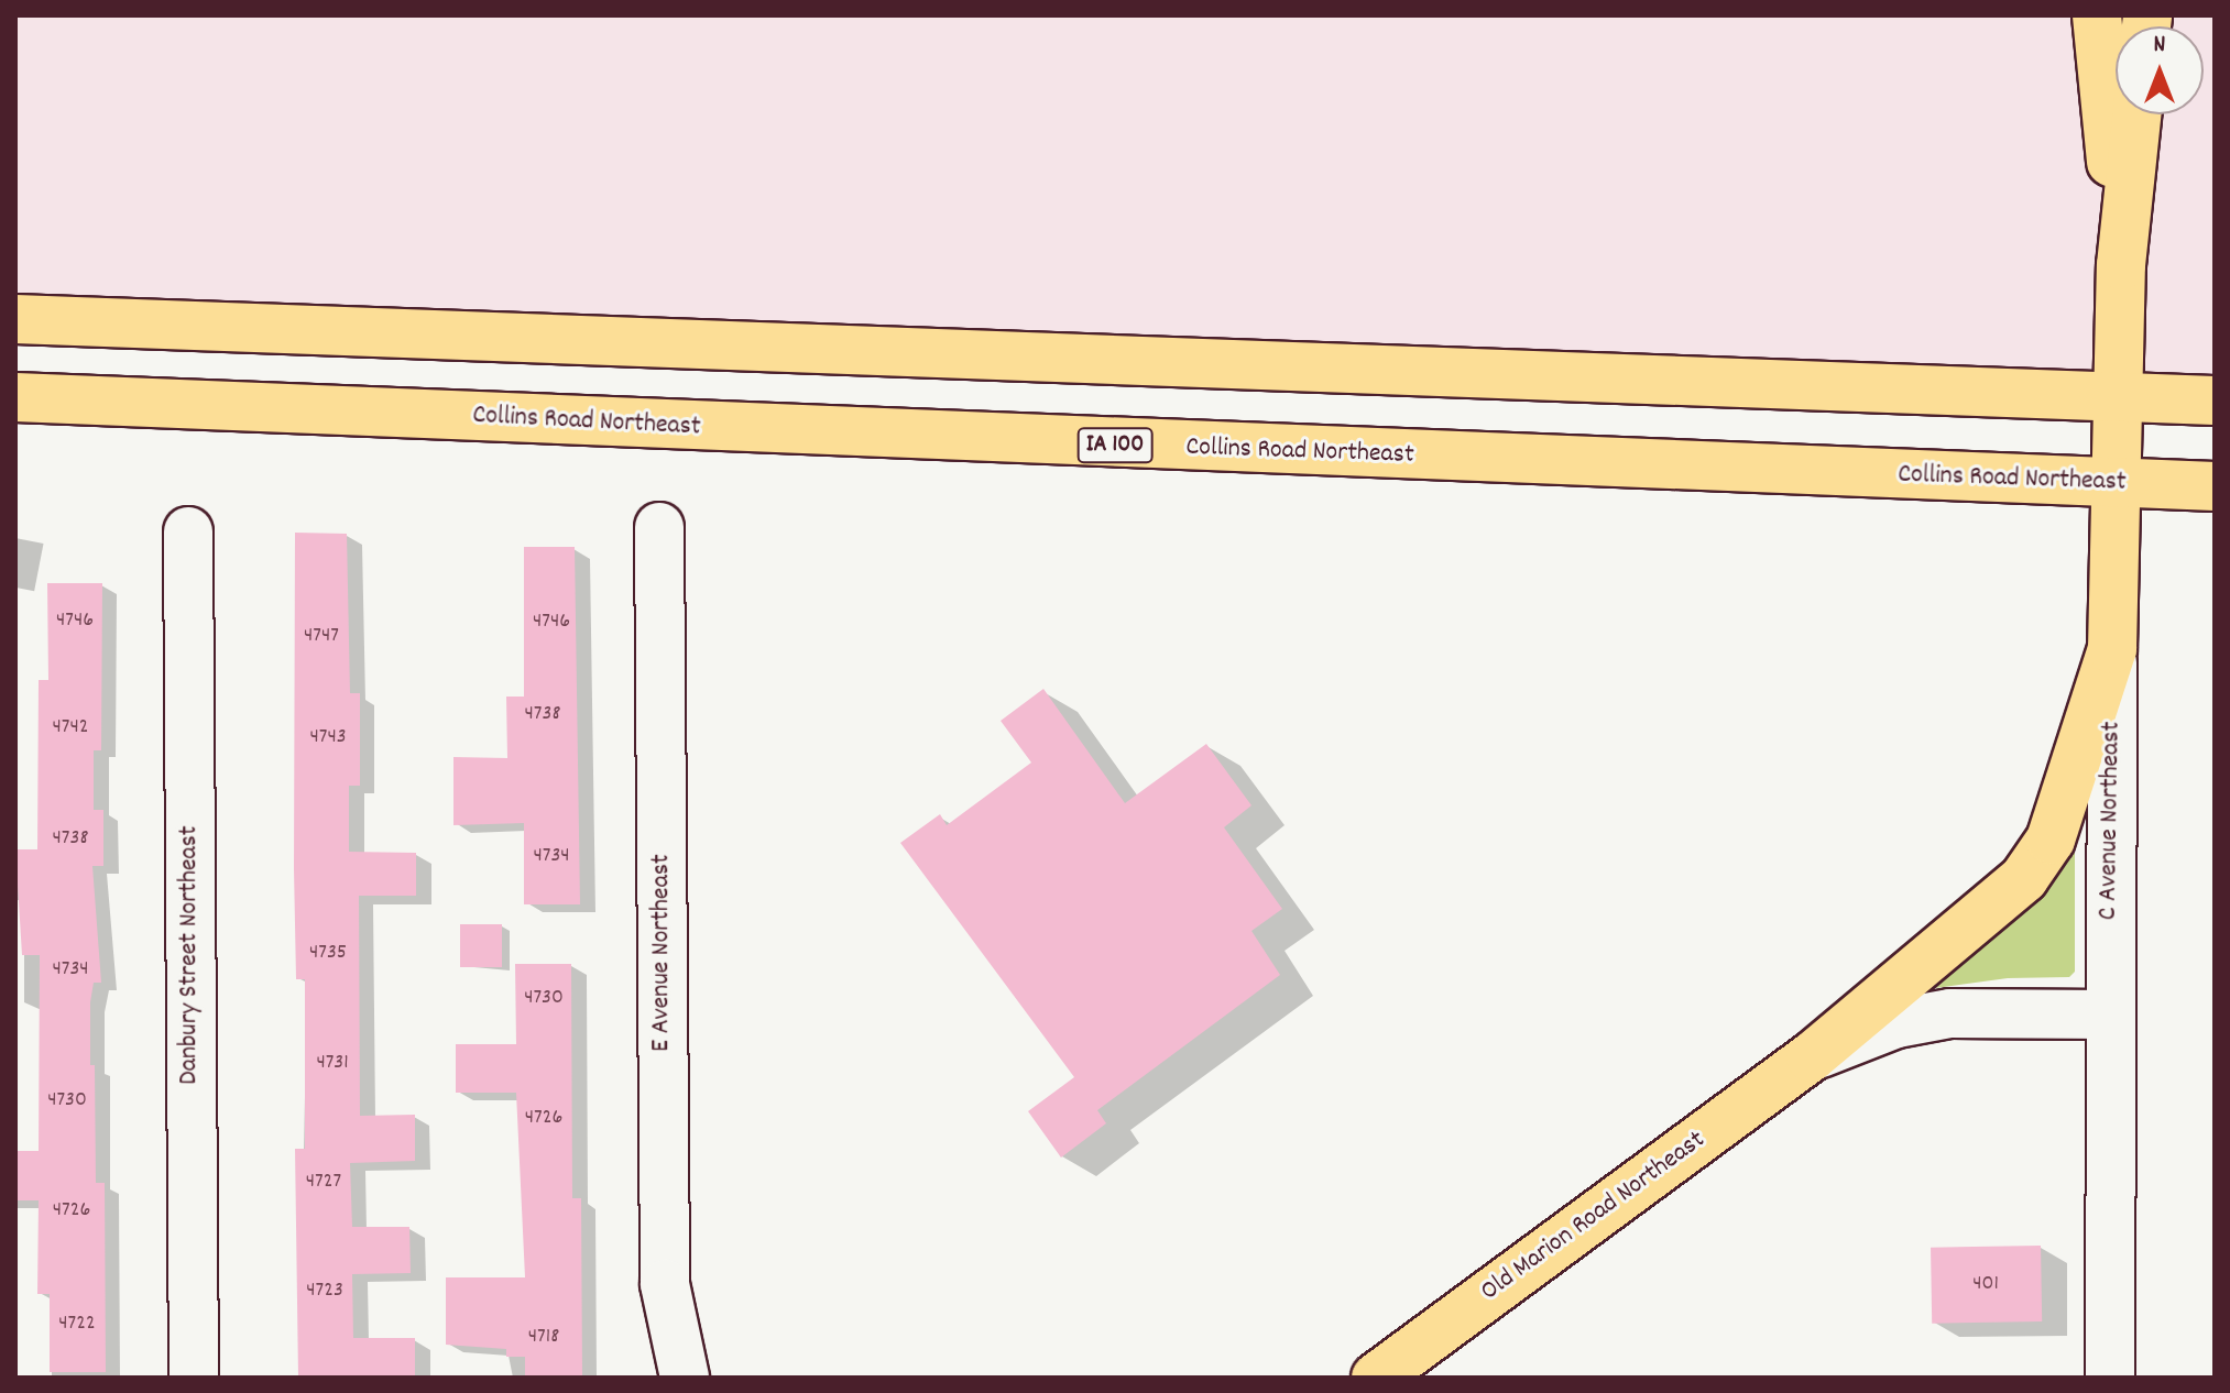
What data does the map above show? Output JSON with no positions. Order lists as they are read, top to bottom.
{
  "streets": {
    "main road": [
      "Collins Road Northeast",
      "IA 100",
      "C Avenue Northeast",
      "Old Marion Road Northeast"
    ],
    "street": ["E Avenue Northeast", "Danbury Street Northeast"]
  },
  "crossings": [
    ["Collins Road Northeast", "C Avenue Northeast"],
    ["C Avenue Northeast", "Old Marion Road Northeast"]
  ],
  "house_numbers": [
    "4746",
    "4746",
    "4747",
    "4738",
    "4742",
    "4743",
    "4738",
    "4734",
    "4735",
    "4734",
    "4730",
    "4731",
    "4730",
    "4726",
    "4727",
    "4726",
    "401",
    "4723",
    "4722",
    "4718"
  ],
  "north": "top"
}
